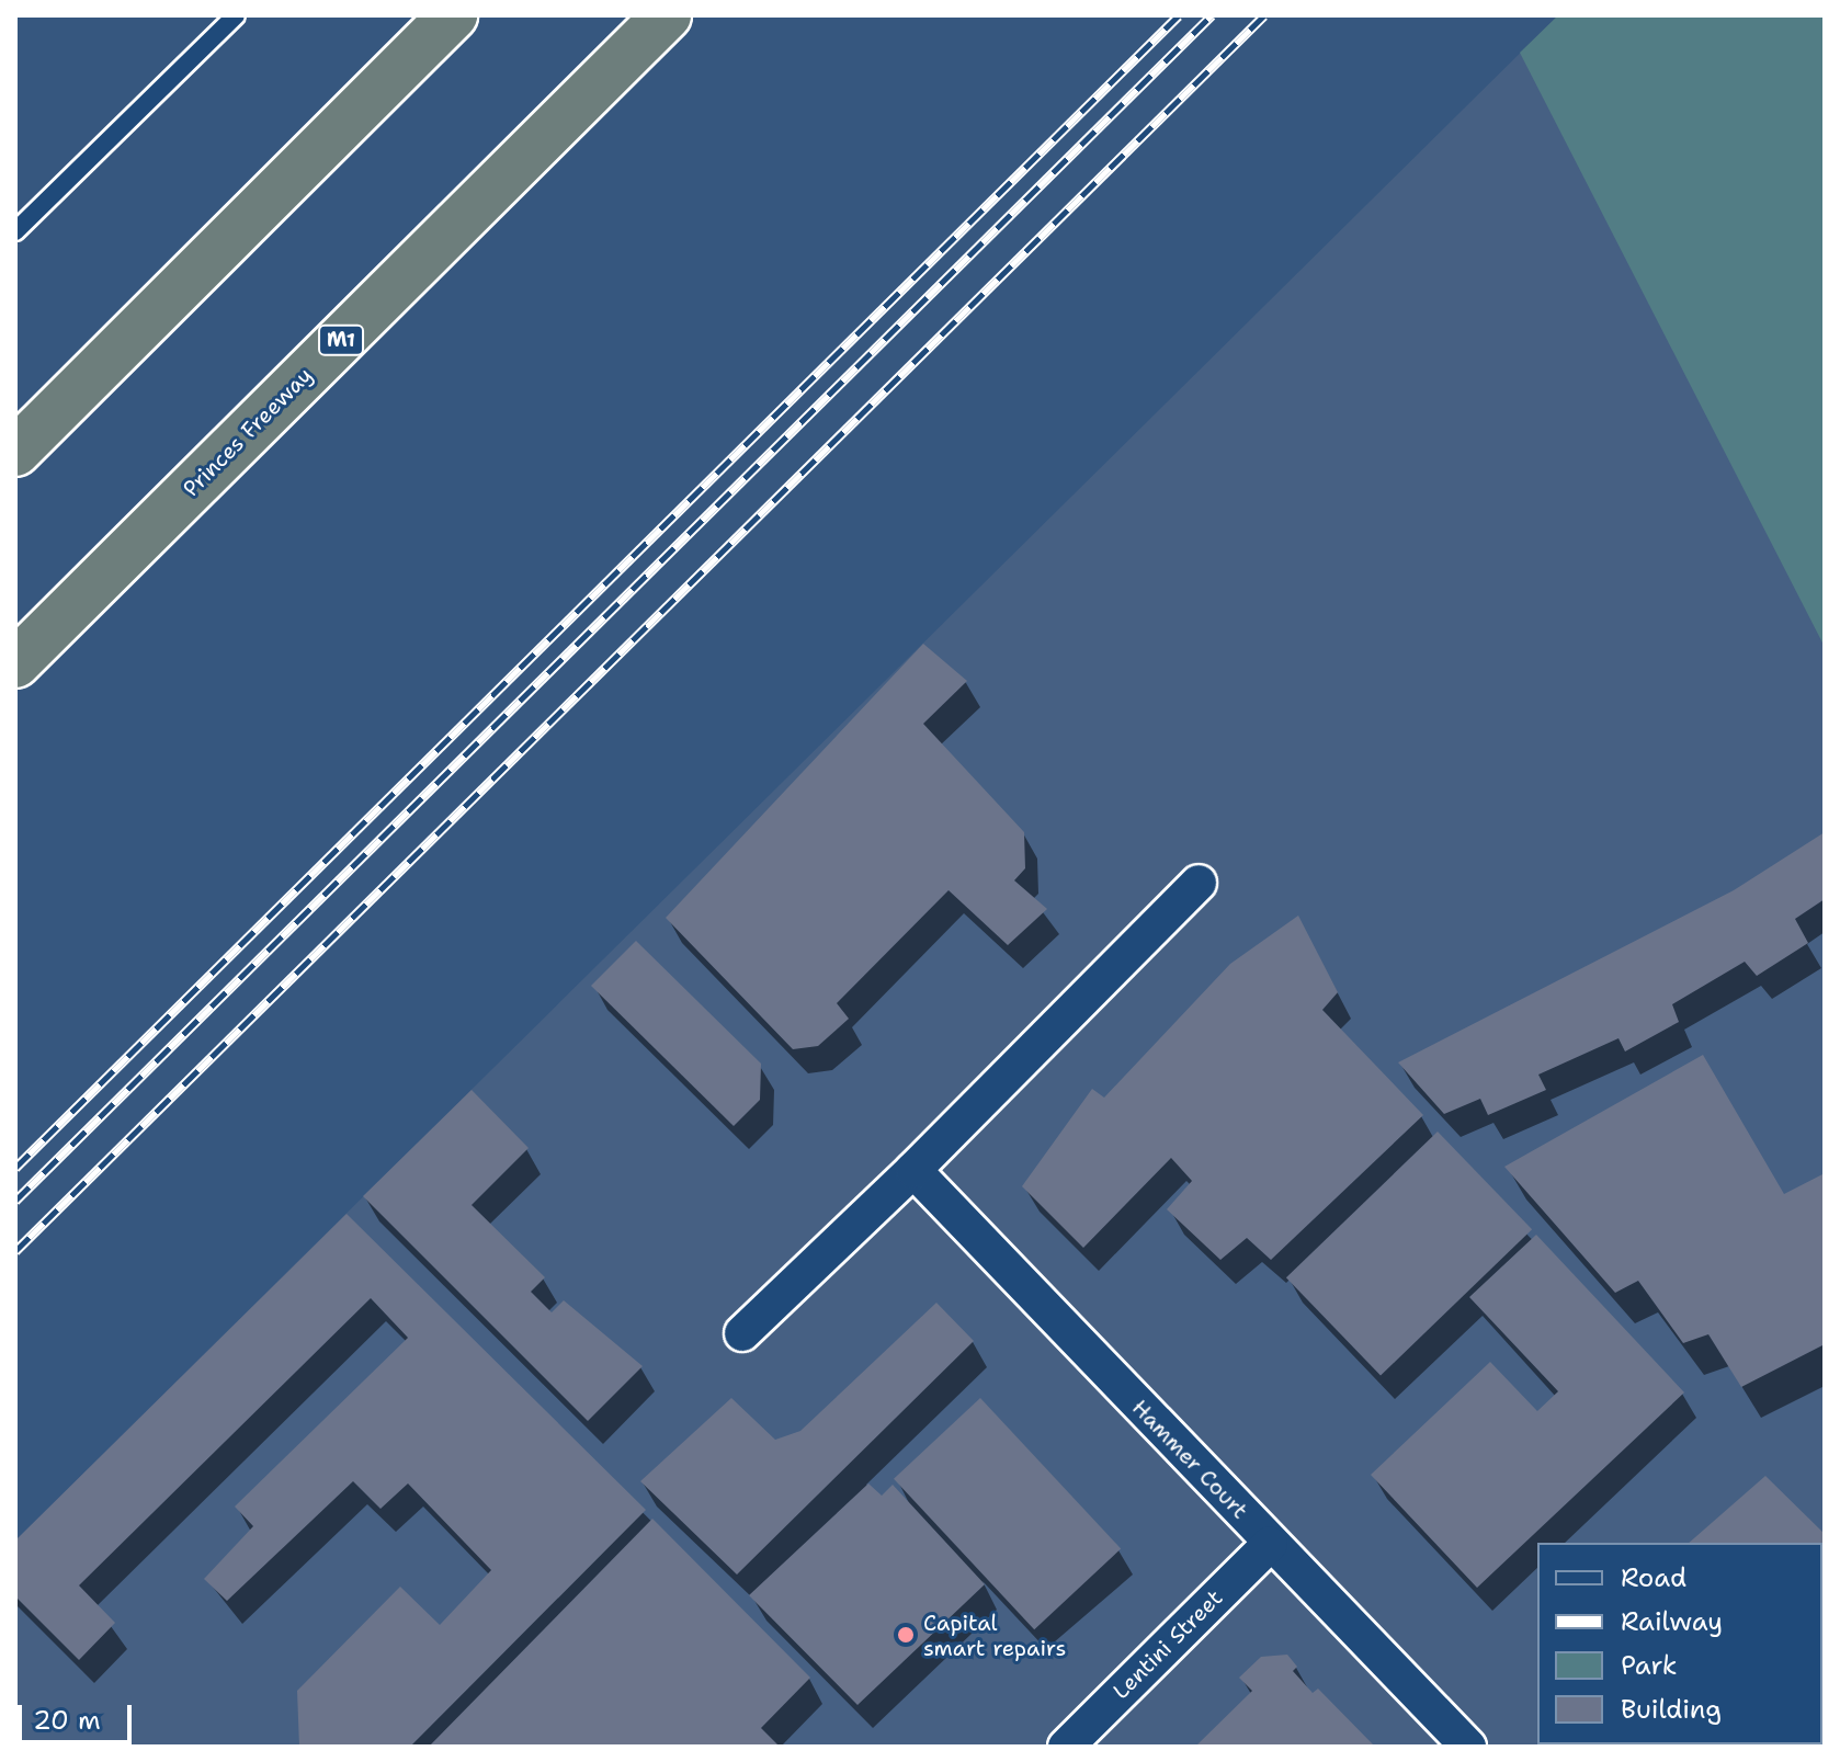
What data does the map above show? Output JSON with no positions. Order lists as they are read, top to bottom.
{
  "streets": {
    "highway": ["M1", "Princes Freeway"],
    "street": ["Hammer Court", "Lentini Street"]
  },
  "crossings": [
    ["Hammer Court", "Lentini Street"]
  ],
  "places": ["Capital smart repairs"],
  "legend": [
    "Road",
    "Railway",
    "Park",
    "Building"
  ],
  "scale_bar": "20 m"
}
